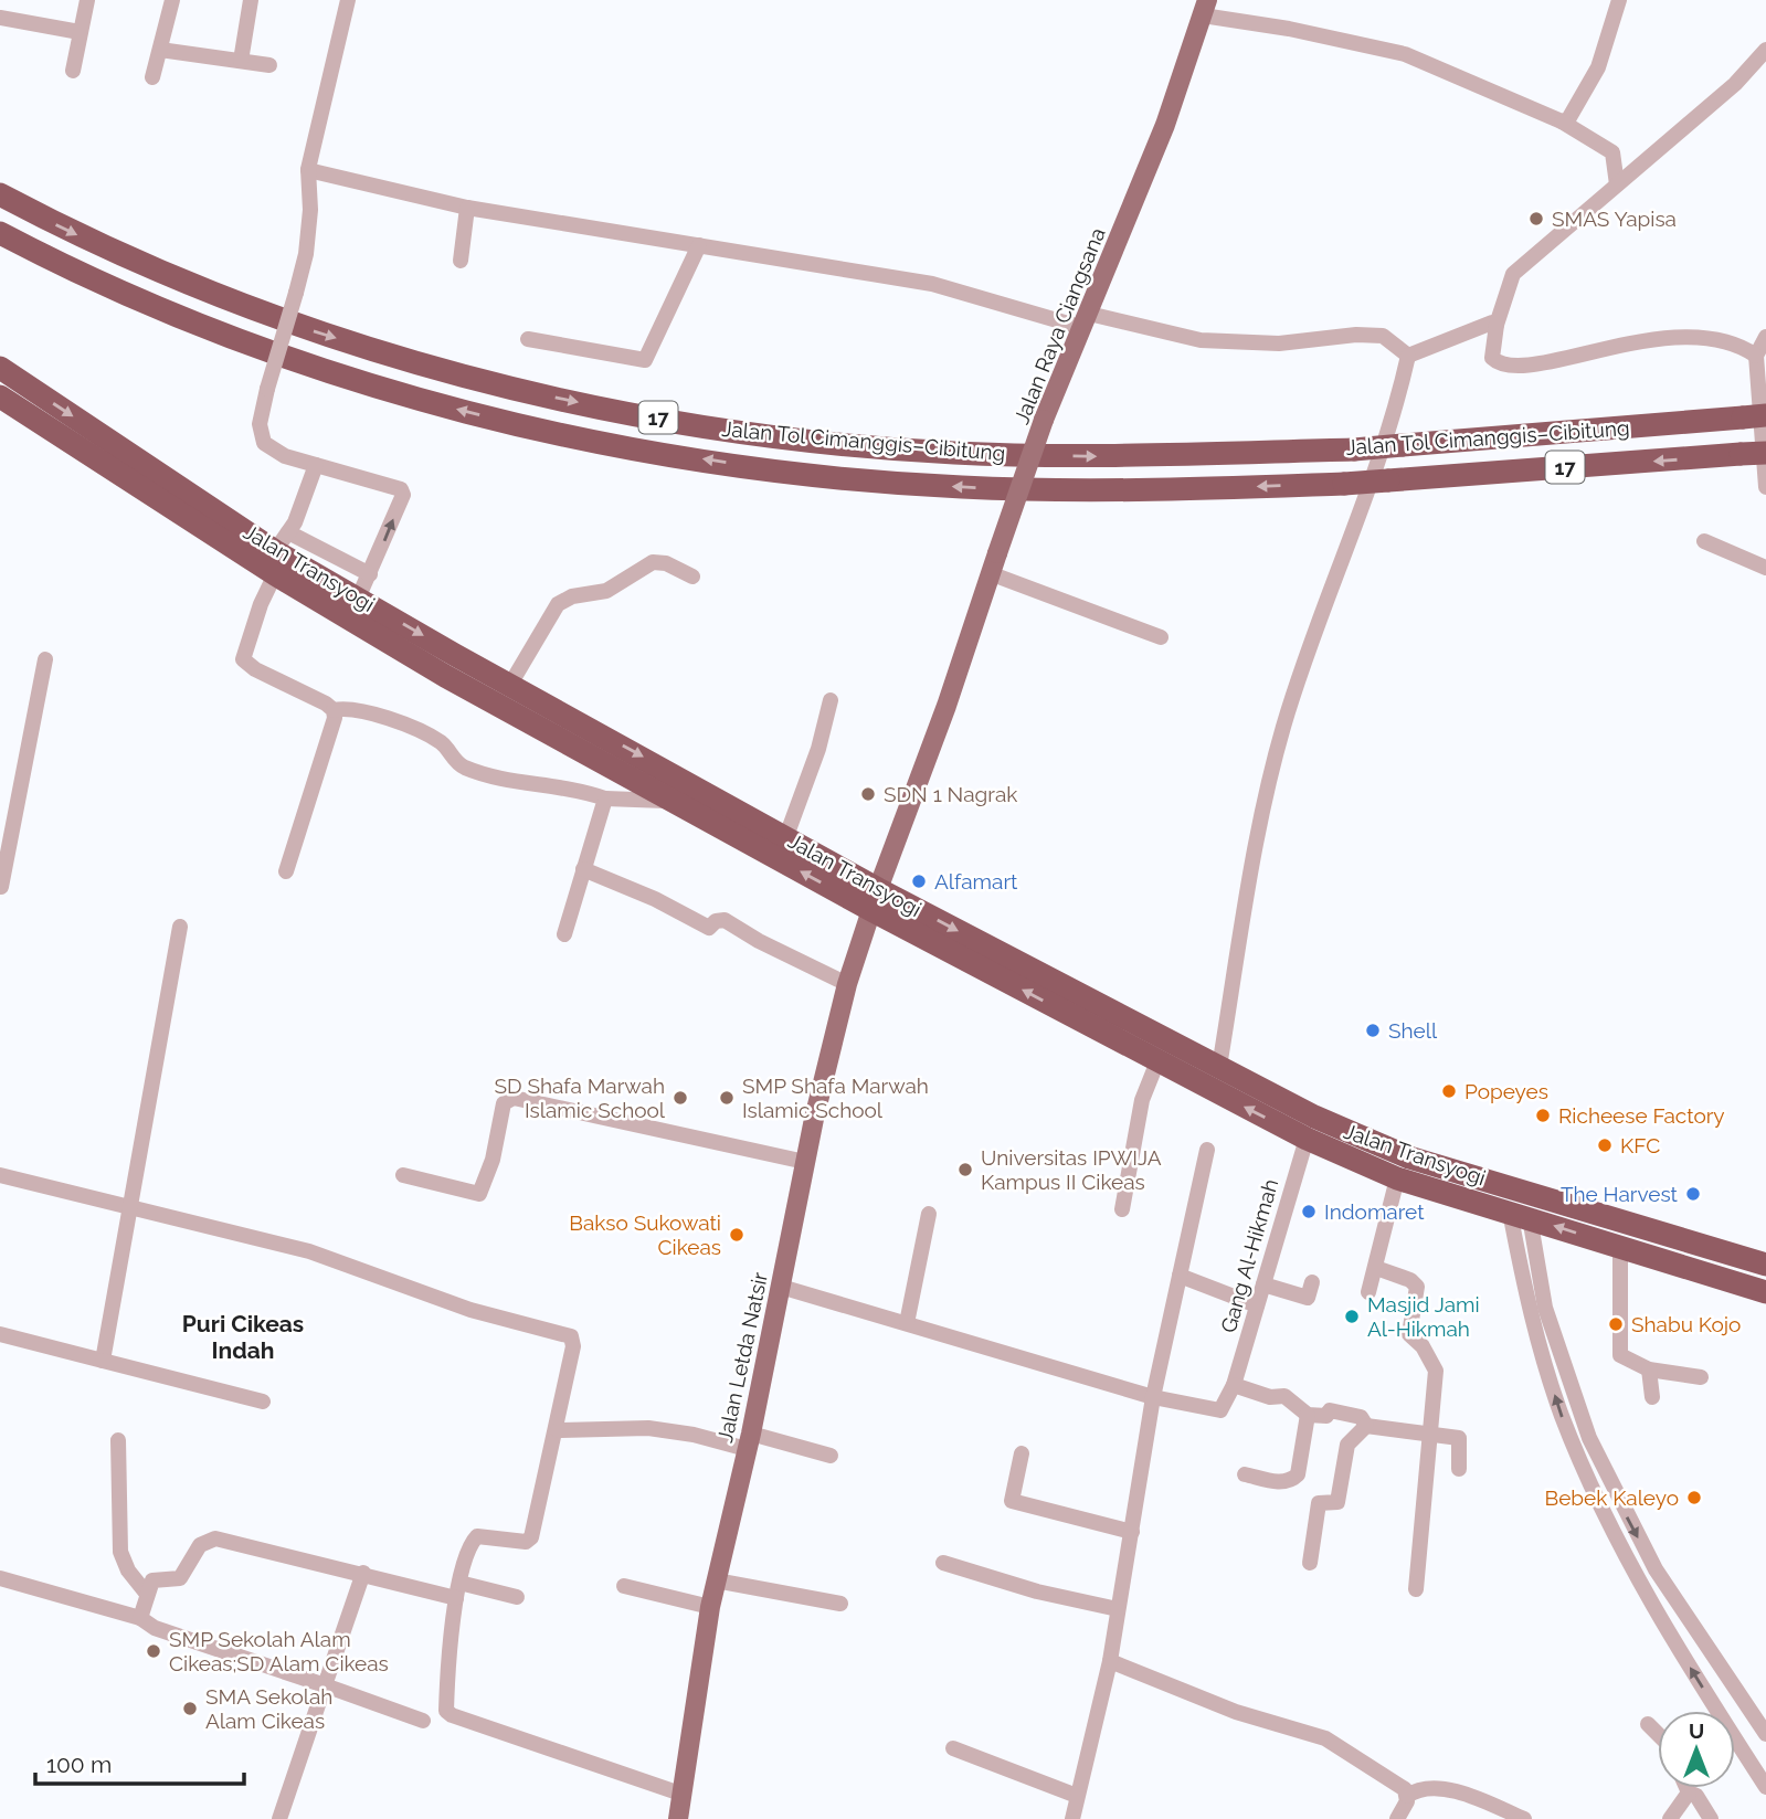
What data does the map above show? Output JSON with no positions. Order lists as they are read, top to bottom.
{
  "streets": {
    "highway": ["17", "Jalan Tol Cimanggis–Cibitung", "Jalan Transyogi"],
    "main road": ["Jalan Raya Ciangsana", "Jalan Letda Natsir"],
    "street": ["Gang Al-Hikmah"]
  },
  "crossings": [
    ["Jalan Raya Ciangsana", "Jalan Transyogi"],
    ["Jalan Raya Ciangsana", "Jalan Letda Natsir"],
    ["Jalan Transyogi", "Gang Al-Hikmah"],
    ["Jalan Transyogi", "Jalan Letda Natsir"]
  ],
  "districts": ["Puri Cikeas Indah"],
  "places": [
    "SMAS Yapisa",
    "SDN 1 Nagrak",
    "Alfamart",
    "Shell",
    "Popeyes",
    "SD Shafa Marwah Islamic School",
    "SMP Shafa Marwah Islamic School",
    "Richeese Factory",
    "KFC",
    "Universitas IPWIJA Kampus II Cikeas",
    "The Harvest",
    "Indomaret",
    "Bakso Sukowati Cikeas",
    "Masjid Jami Al-Hikmah",
    "Shabu Kojo",
    "Bebek Kaleyo",
    "SMP Sekolah Alam Cikeas;SD Alam Cikeas",
    "SMA Sekolah Alam Cikeas"
  ],
  "scale_bar": "100 m",
  "north": "top"
}
